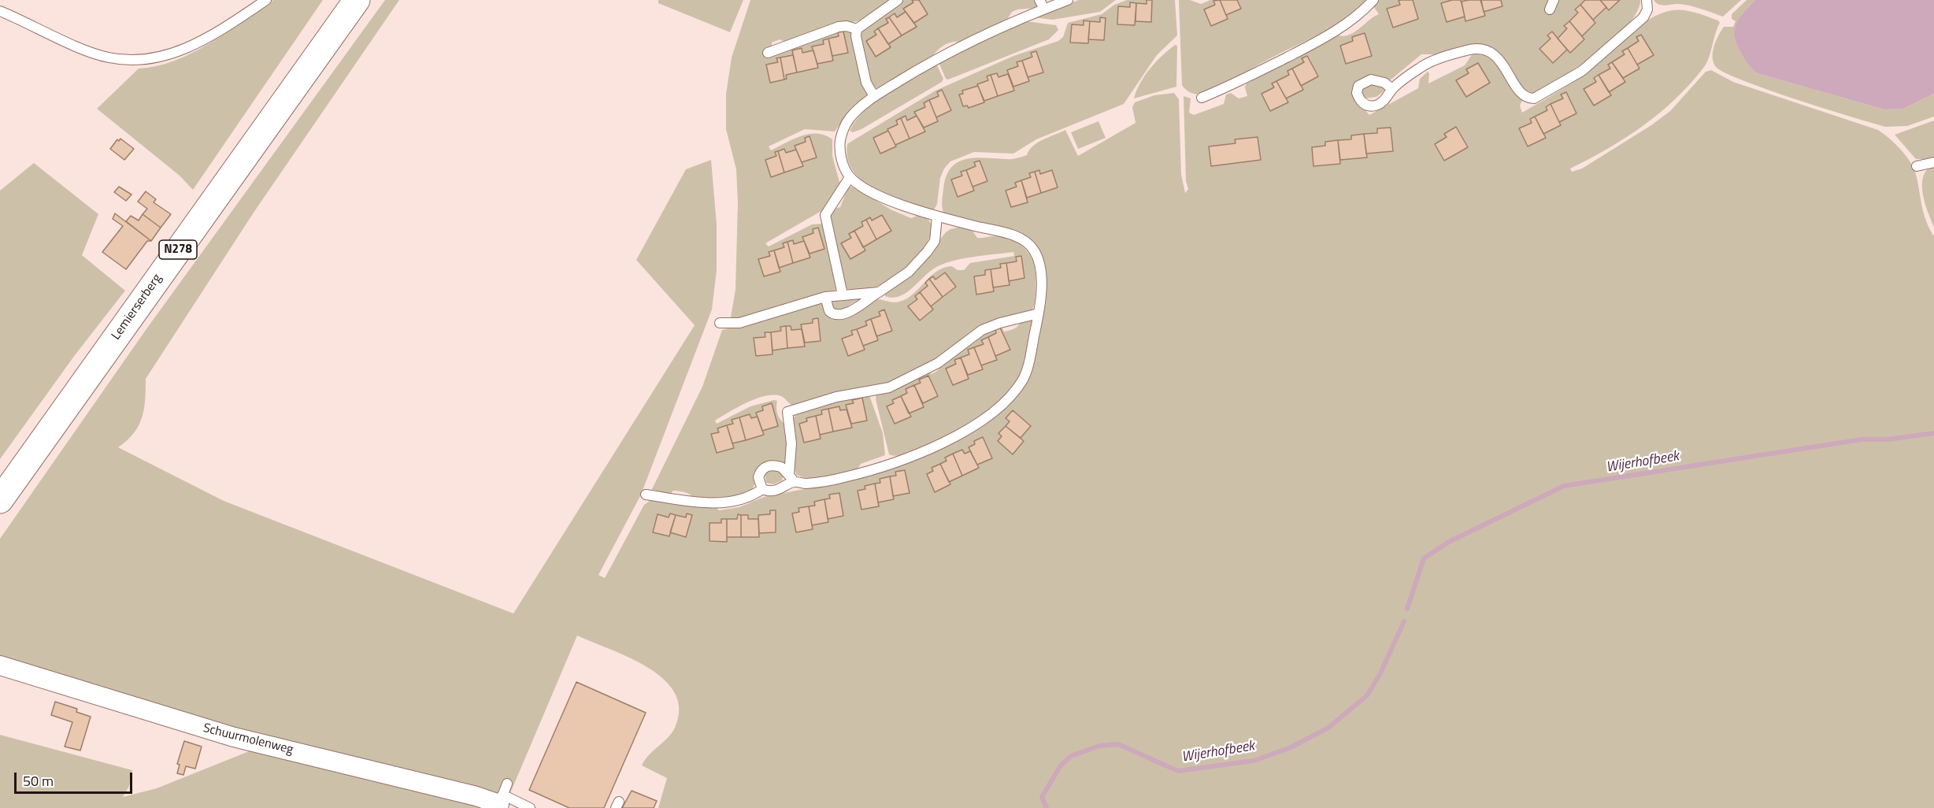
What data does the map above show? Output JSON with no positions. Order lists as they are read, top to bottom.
{
  "streets": {
    "main road": ["N278", "Lemierserberg"],
    "street": ["Schuurmolenweg"]
  },
  "water": ["Wijerhofbeek"],
  "scale_bar": "50 m"
}
